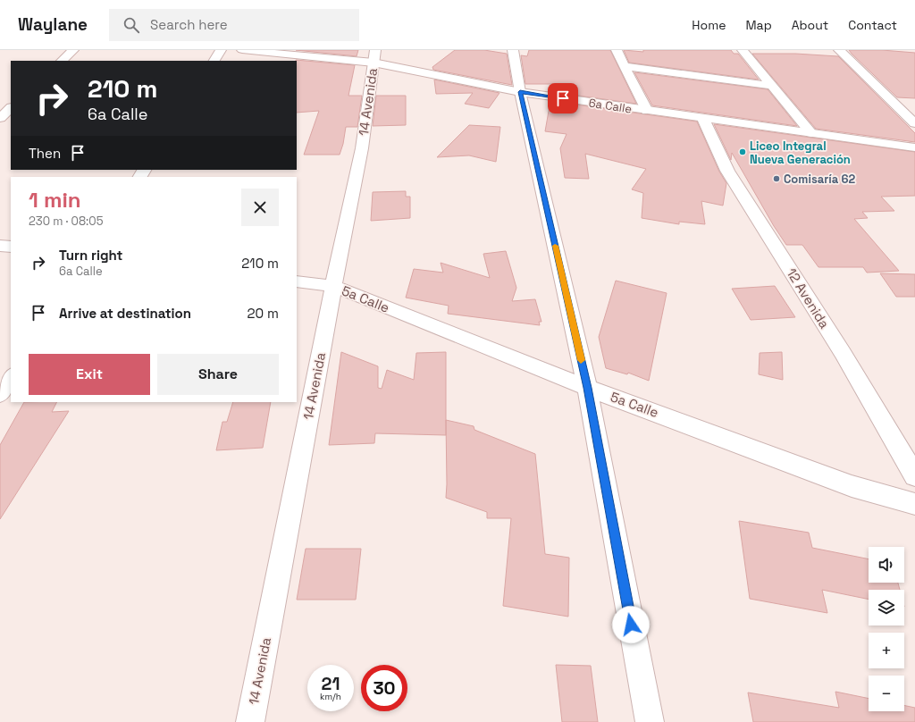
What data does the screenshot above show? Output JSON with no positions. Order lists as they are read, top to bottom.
{
  "streets": {
    "street": [
      "14 Avenida",
      "6a Calle",
      "12 Avenida",
      "5a Calle"
    ]
  },
  "crossings": [
    ["14 Avenida", "6a Calle"],
    ["14 Avenida", "5a Calle"],
    ["6a Calle", "12 Avenida"]
  ],
  "places": ["Liceo Integral Nueva Generación", "Comisaría 62"],
  "page": {
    "header": "Waylane",
    "search": "Search here",
    "nav": [
      "Home",
      "Map",
      "About",
      "Contact"
    ],
    "turn": ["210 m", "6a Calle"],
    "then": "Then",
    "heading": ["1 min", "230 m · 08:05"],
    "list": [
      {
        "name": "Turn right",
        "note": "6a Calle",
        "value": "210 m"
      },
      {
        "name": "Arrive at destination",
        "value": "20 m"
      }
    ],
    "buttons": ["Exit", "Share"],
    "map_buttons": ["+", "−"],
    "speed": "21 km/h",
    "limit": "30"
  }
}
